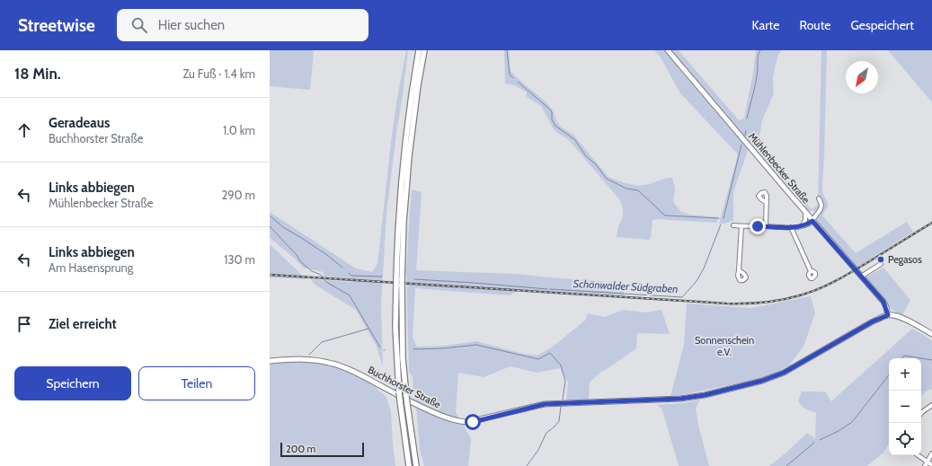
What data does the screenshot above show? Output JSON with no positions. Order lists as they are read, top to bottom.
{
  "streets": {
    "main road": ["Mühlenbecker Straße", "Buchhorster Straße"]
  },
  "crossings": [
    ["Mühlenbecker Straße", "Buchhorster Straße"]
  ],
  "water": ["Schönwalder Südgraben"],
  "parks": ["Sonnenschein e.V."],
  "places": ["Pegasos"],
  "scale_bar": "200 m",
  "north": "bottom left",
  "page": {
    "header": "Streetwise",
    "search": "Hier suchen",
    "nav": ["Karte", "Route", "Gespeichert"],
    "heading": ["18 Min.", "Zu Fuß · 1.4 km"],
    "list": [
      ["Geradeaus", "Buchhorster Straße", "1.0 km"],
      ["Links abbiegen", "Mühlenbecker Straße", "290 m"],
      ["Links abbiegen", "Am Hasensprung", "130 m"],
      "Ziel erreicht"
    ],
    "buttons": ["Speichern", "Teilen"],
    "map_buttons": ["+", "−"],
    "scale": "200 m"
  }
}
